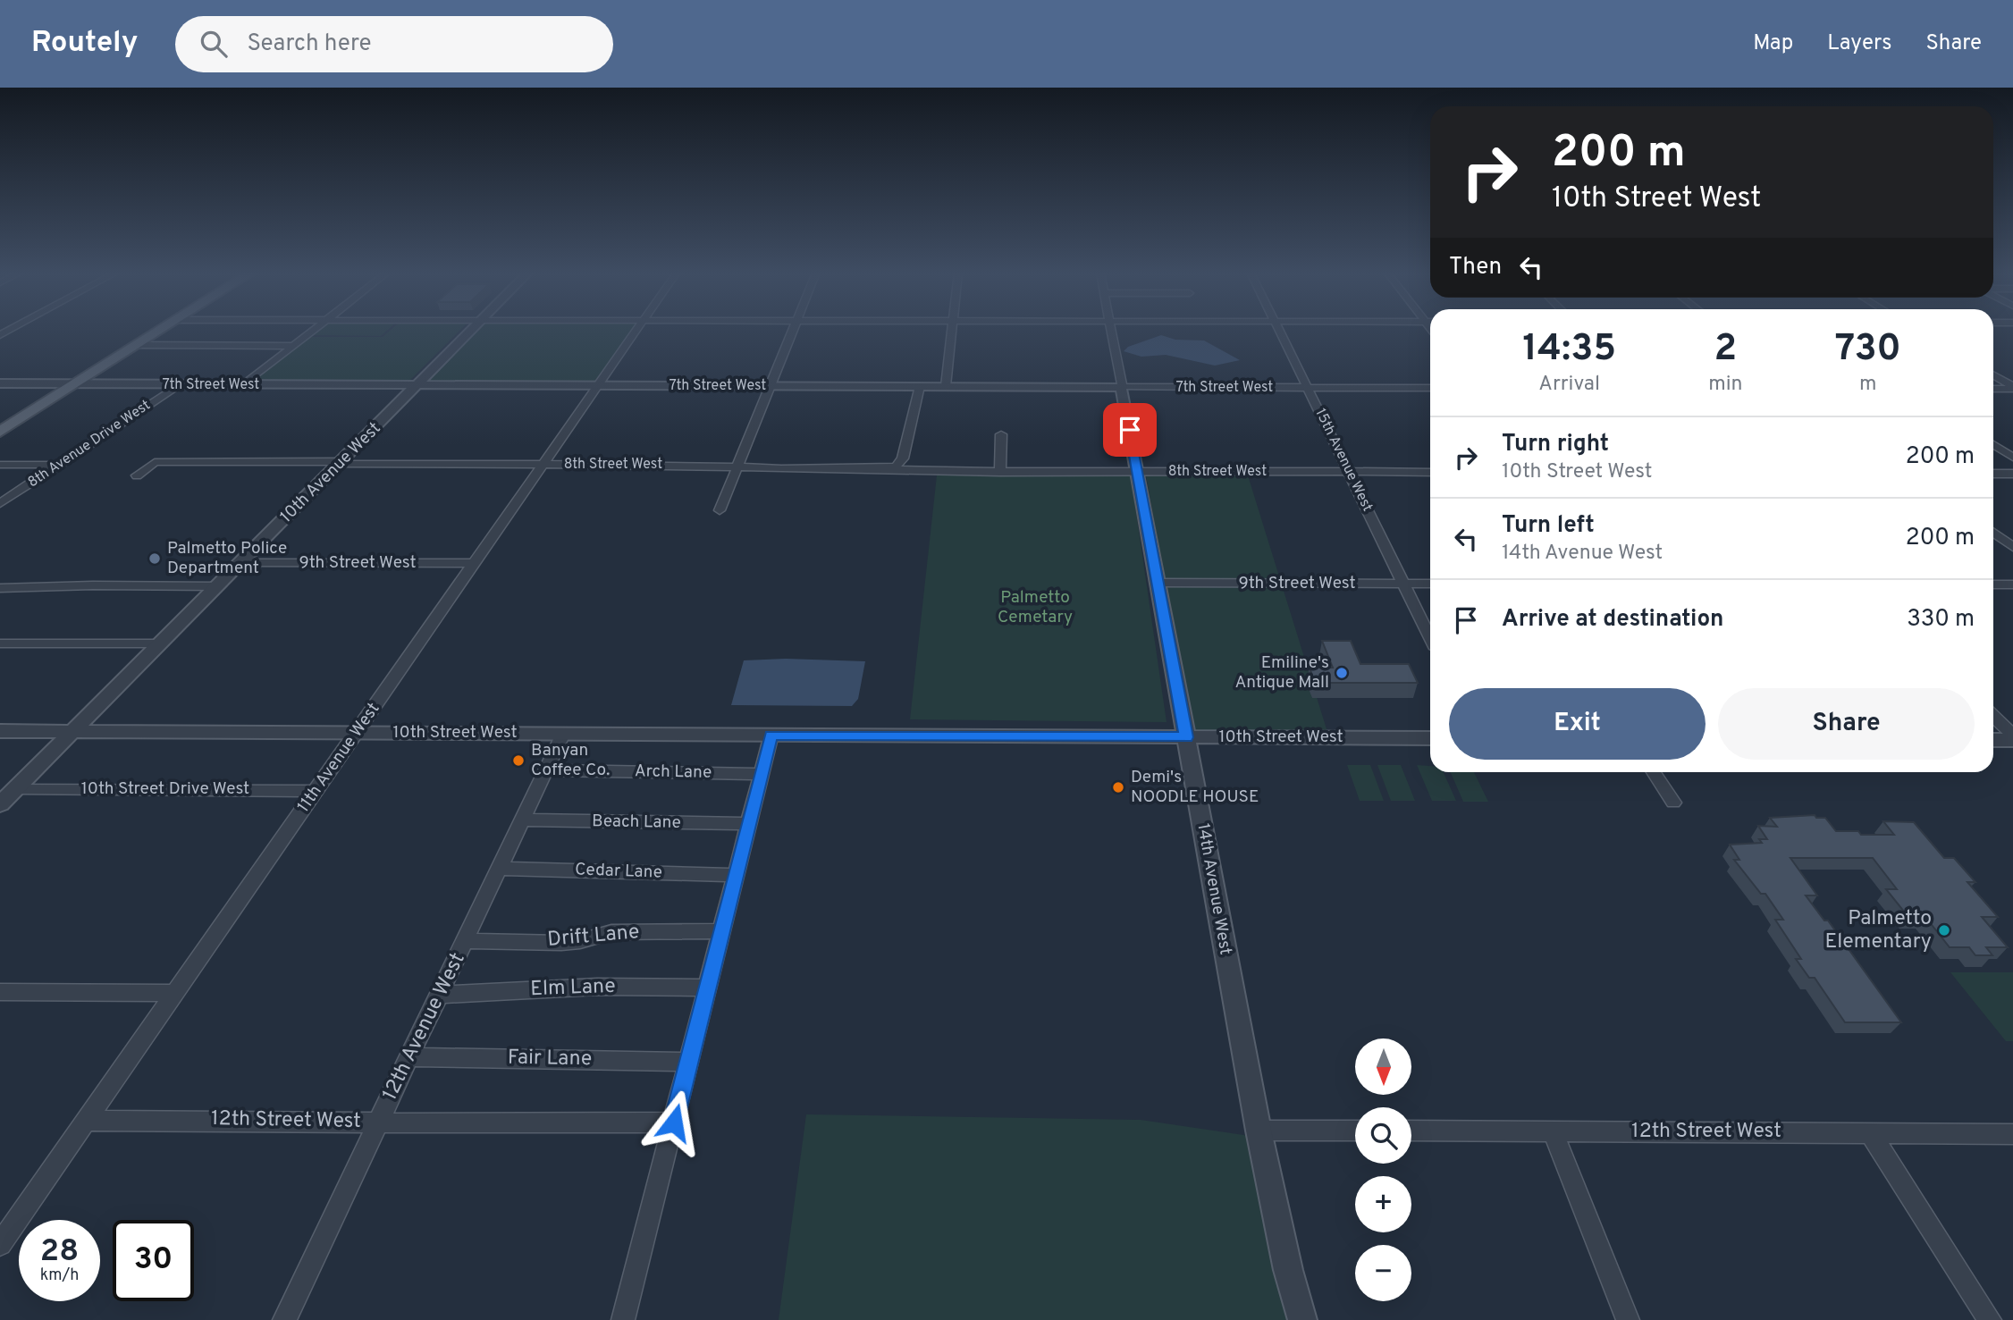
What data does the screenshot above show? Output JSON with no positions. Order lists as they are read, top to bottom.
{
  "streets": {
    "street": [
      "7th Street West",
      "8th Avenue Drive West",
      "15th Avenue West",
      "8th Street West",
      "10th Avenue West",
      "9th Street West",
      "10th Street West",
      "11th Avenue West",
      "Arch Lane",
      "10th Street Drive West",
      "Beach Lane",
      "Cedar Lane",
      "14th Avenue West",
      "Drift Lane",
      "Elm Lane",
      "12th Avenue West",
      "Fair Lane",
      "12th Street West"
    ]
  },
  "crossings": [
    ["7th Street West", "8th Avenue Drive West"],
    ["7th Street West", "15th Avenue West"],
    ["7th Street West", "10th Avenue West"],
    ["7th Street West", "11th Avenue West"],
    ["7th Street West", "14th Avenue West"],
    ["15th Avenue West", "8th Street West"],
    ["15th Avenue West", "9th Street West"],
    ["8th Street West", "10th Avenue West"],
    ["8th Street West", "11th Avenue West"],
    ["8th Street West", "14th Avenue West"],
    ["10th Avenue West", "9th Street West"],
    ["10th Avenue West", "10th Street West"],
    ["10th Avenue West", "10th Street Drive West"],
    ["9th Street West", "11th Avenue West"],
    ["9th Street West", "14th Avenue West"],
    ["10th Street West", "11th Avenue West"],
    ["10th Street West", "14th Avenue West"],
    ["10th Street West", "12th Avenue West"],
    ["11th Avenue West", "10th Street Drive West"],
    ["11th Avenue West", "12th Street West"],
    ["Arch Lane", "12th Avenue West"],
    ["Beach Lane", "12th Avenue West"],
    ["Cedar Lane", "12th Avenue West"],
    ["Drift Lane", "12th Avenue West"],
    ["Elm Lane", "12th Avenue West"],
    ["12th Avenue West", "Fair Lane"],
    ["12th Avenue West", "12th Street West"]
  ],
  "parks": ["Palmetto Cemetary"],
  "places": [
    "Palmetto Police Department",
    "Emiline's Antique Mall",
    "Banyan Coffee Co.",
    "Demi's NOODLE HOUSE",
    "Palmetto Elementary"
  ],
  "north": "bottom",
  "page": {
    "header": "Routely",
    "search": "Search here",
    "nav": ["Map", "Layers", "Share"],
    "turn": ["200 m", "10th Street West"],
    "then": "Then",
    "eta": [
      "14:35",
      "Arrival",
      "2",
      "min",
      "730",
      "m"
    ],
    "list": [
      {
        "name": "Turn right",
        "note": "10th Street West",
        "value": "200 m"
      },
      {
        "name": "Turn left",
        "note": "14th Avenue West",
        "value": "200 m"
      },
      {
        "name": "Arrive at destination",
        "value": "330 m"
      }
    ],
    "buttons": ["Exit", "Share"],
    "map_buttons": ["+", "−"],
    "speed": "28 km/h",
    "limit": "30"
  }
}
